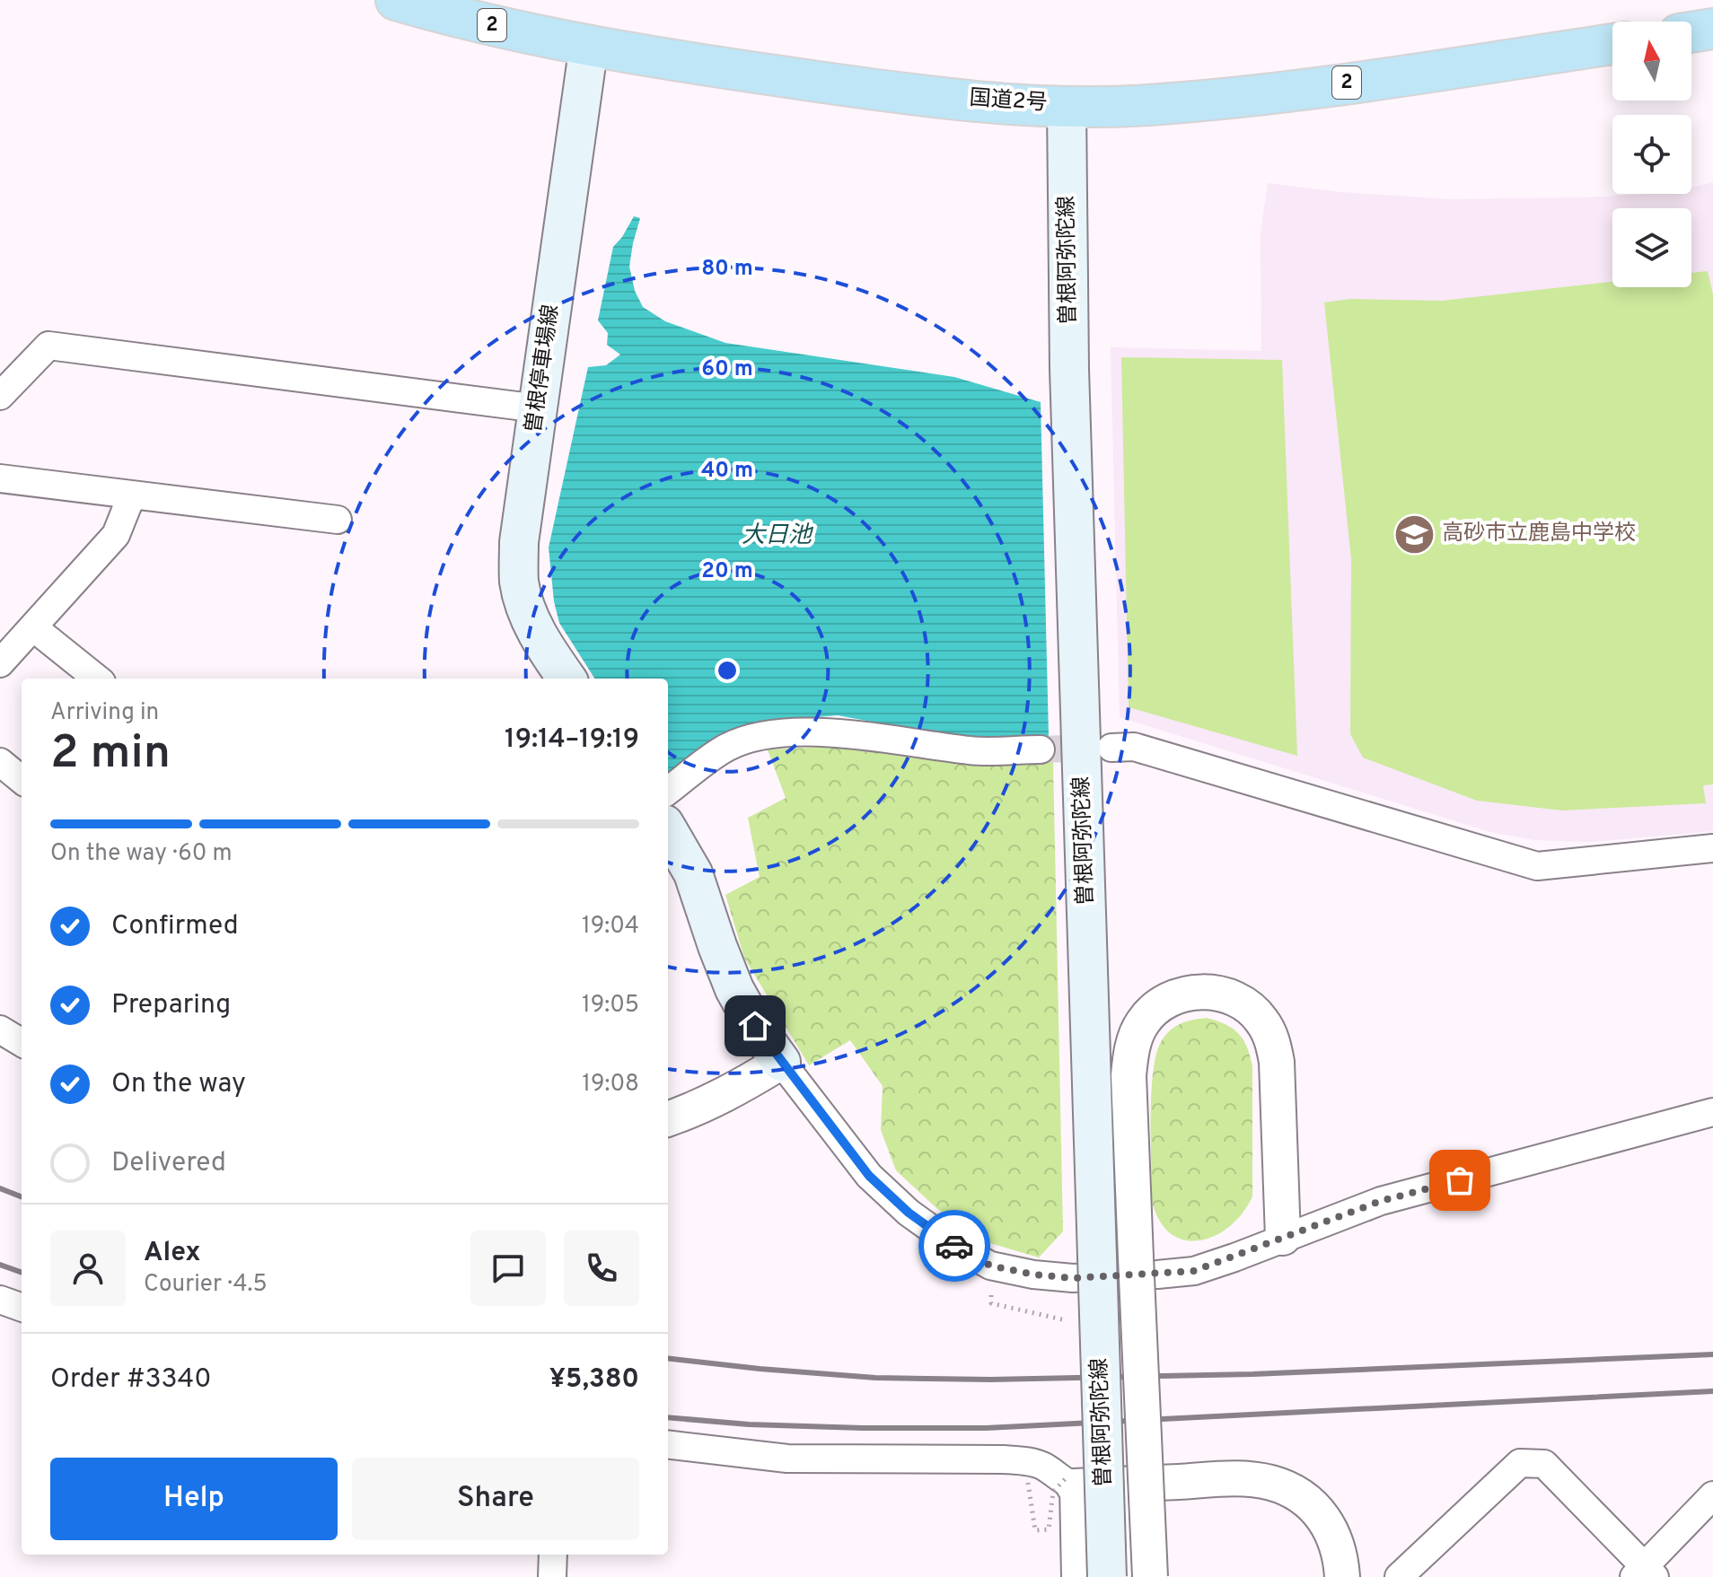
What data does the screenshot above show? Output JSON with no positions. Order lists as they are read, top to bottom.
{
  "streets": {
    "highway": ["2", "国道2号"],
    "main road": ["曽根阿弥陀線", "曽根停車場線"]
  },
  "crossings": [
    ["国道2号", "曽根阿弥陀線"],
    ["国道2号", "曽根停車場線"]
  ],
  "water": ["大日池"],
  "places": {
    "school or university": ["高砂市立鹿島中学校"]
  },
  "north": "top",
  "page": {
    "heading": ["2 min", "Arriving in", "19:14–19:19"],
    "panel": [
      "Alex",
      "Courier · 4.5",
      "Order #3340",
      "¥5,380"
    ],
    "bar": "On the way · 60 m",
    "list": [
      ["Confirmed", "19:04"],
      ["Preparing", "19:05"],
      ["On the way", "19:08"],
      "Delivered"
    ],
    "buttons": ["Help", "Share"]
  },
  "rings": [
    "80 m",
    "60 m",
    "40 m",
    "20 m"
  ]
}
